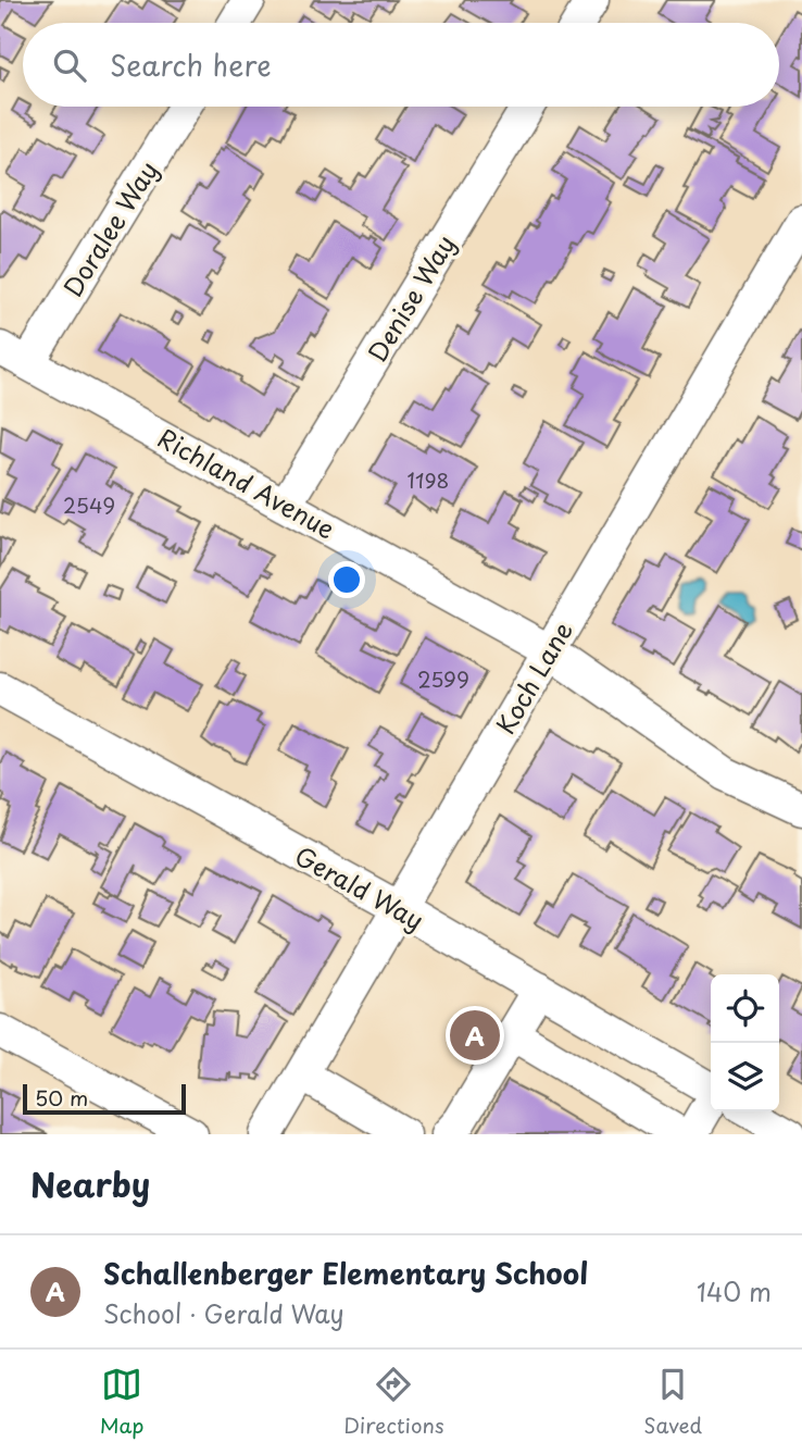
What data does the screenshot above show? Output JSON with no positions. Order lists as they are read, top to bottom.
{
  "streets": {
    "street": [
      "Doralee Way",
      "Denise Way",
      "Richland Avenue",
      "Koch Lane",
      "Gerald Way"
    ]
  },
  "crossings": [
    ["Doralee Way", "Richland Avenue"],
    ["Denise Way", "Richland Avenue"],
    ["Richland Avenue", "Koch Lane"],
    ["Koch Lane", "Gerald Way"]
  ],
  "house_numbers": ["1198", "2549", "2599"],
  "scale_bar": "50 m",
  "page": {
    "search": "Search here",
    "pins": "A",
    "scale": "50 m",
    "heading": "Nearby",
    "list": [
      {
        "mark": "A",
        "name": "Schallenberger Elementary School",
        "note": "School · Gerald Way",
        "value": "140 m"
      }
    ],
    "nav": ["Map", "Directions", "Saved"]
  }
}
